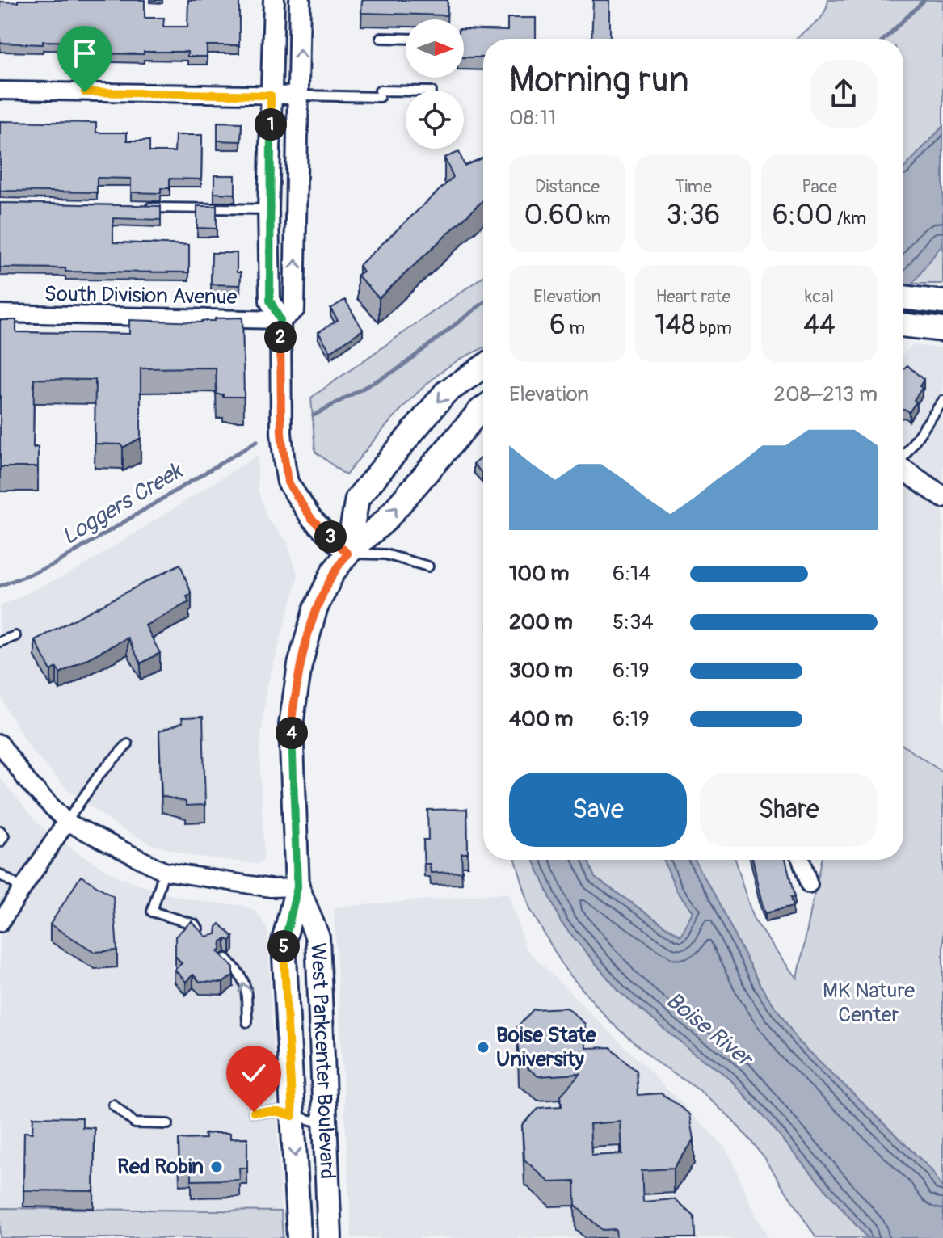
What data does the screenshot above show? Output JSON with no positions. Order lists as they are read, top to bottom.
{
  "streets": {
    "main road": ["West Parkcenter Boulevard"],
    "street": ["South Division Avenue"]
  },
  "water": ["Loggers Creek", "Boise River"],
  "parks": ["MK Nature Center"],
  "places": ["Boise State University", "Red Robin"],
  "north": "right",
  "page": {
    "heading": ["Morning run", "08:11"],
    "pins": [
      "1",
      "2",
      "3",
      "4",
      "5"
    ],
    "stats": [
      ["Distance", "0.60 km"],
      ["Time", "3:36"],
      ["Pace", "6:00 /km"],
      ["Elevation", "6 m"],
      ["Heart rate", "148 bpm"],
      ["kcal", "44"]
    ],
    "chart": ["Elevation", "208–213 m"],
    "list": [
      {
        "name": "100 m",
        "note": "6:14"
      },
      {
        "name": "200 m",
        "note": "5:34"
      },
      {
        "name": "300 m",
        "note": "6:19"
      },
      {
        "name": "400 m",
        "note": "6:19"
      }
    ],
    "buttons": ["Save", "Share"]
  }
}
